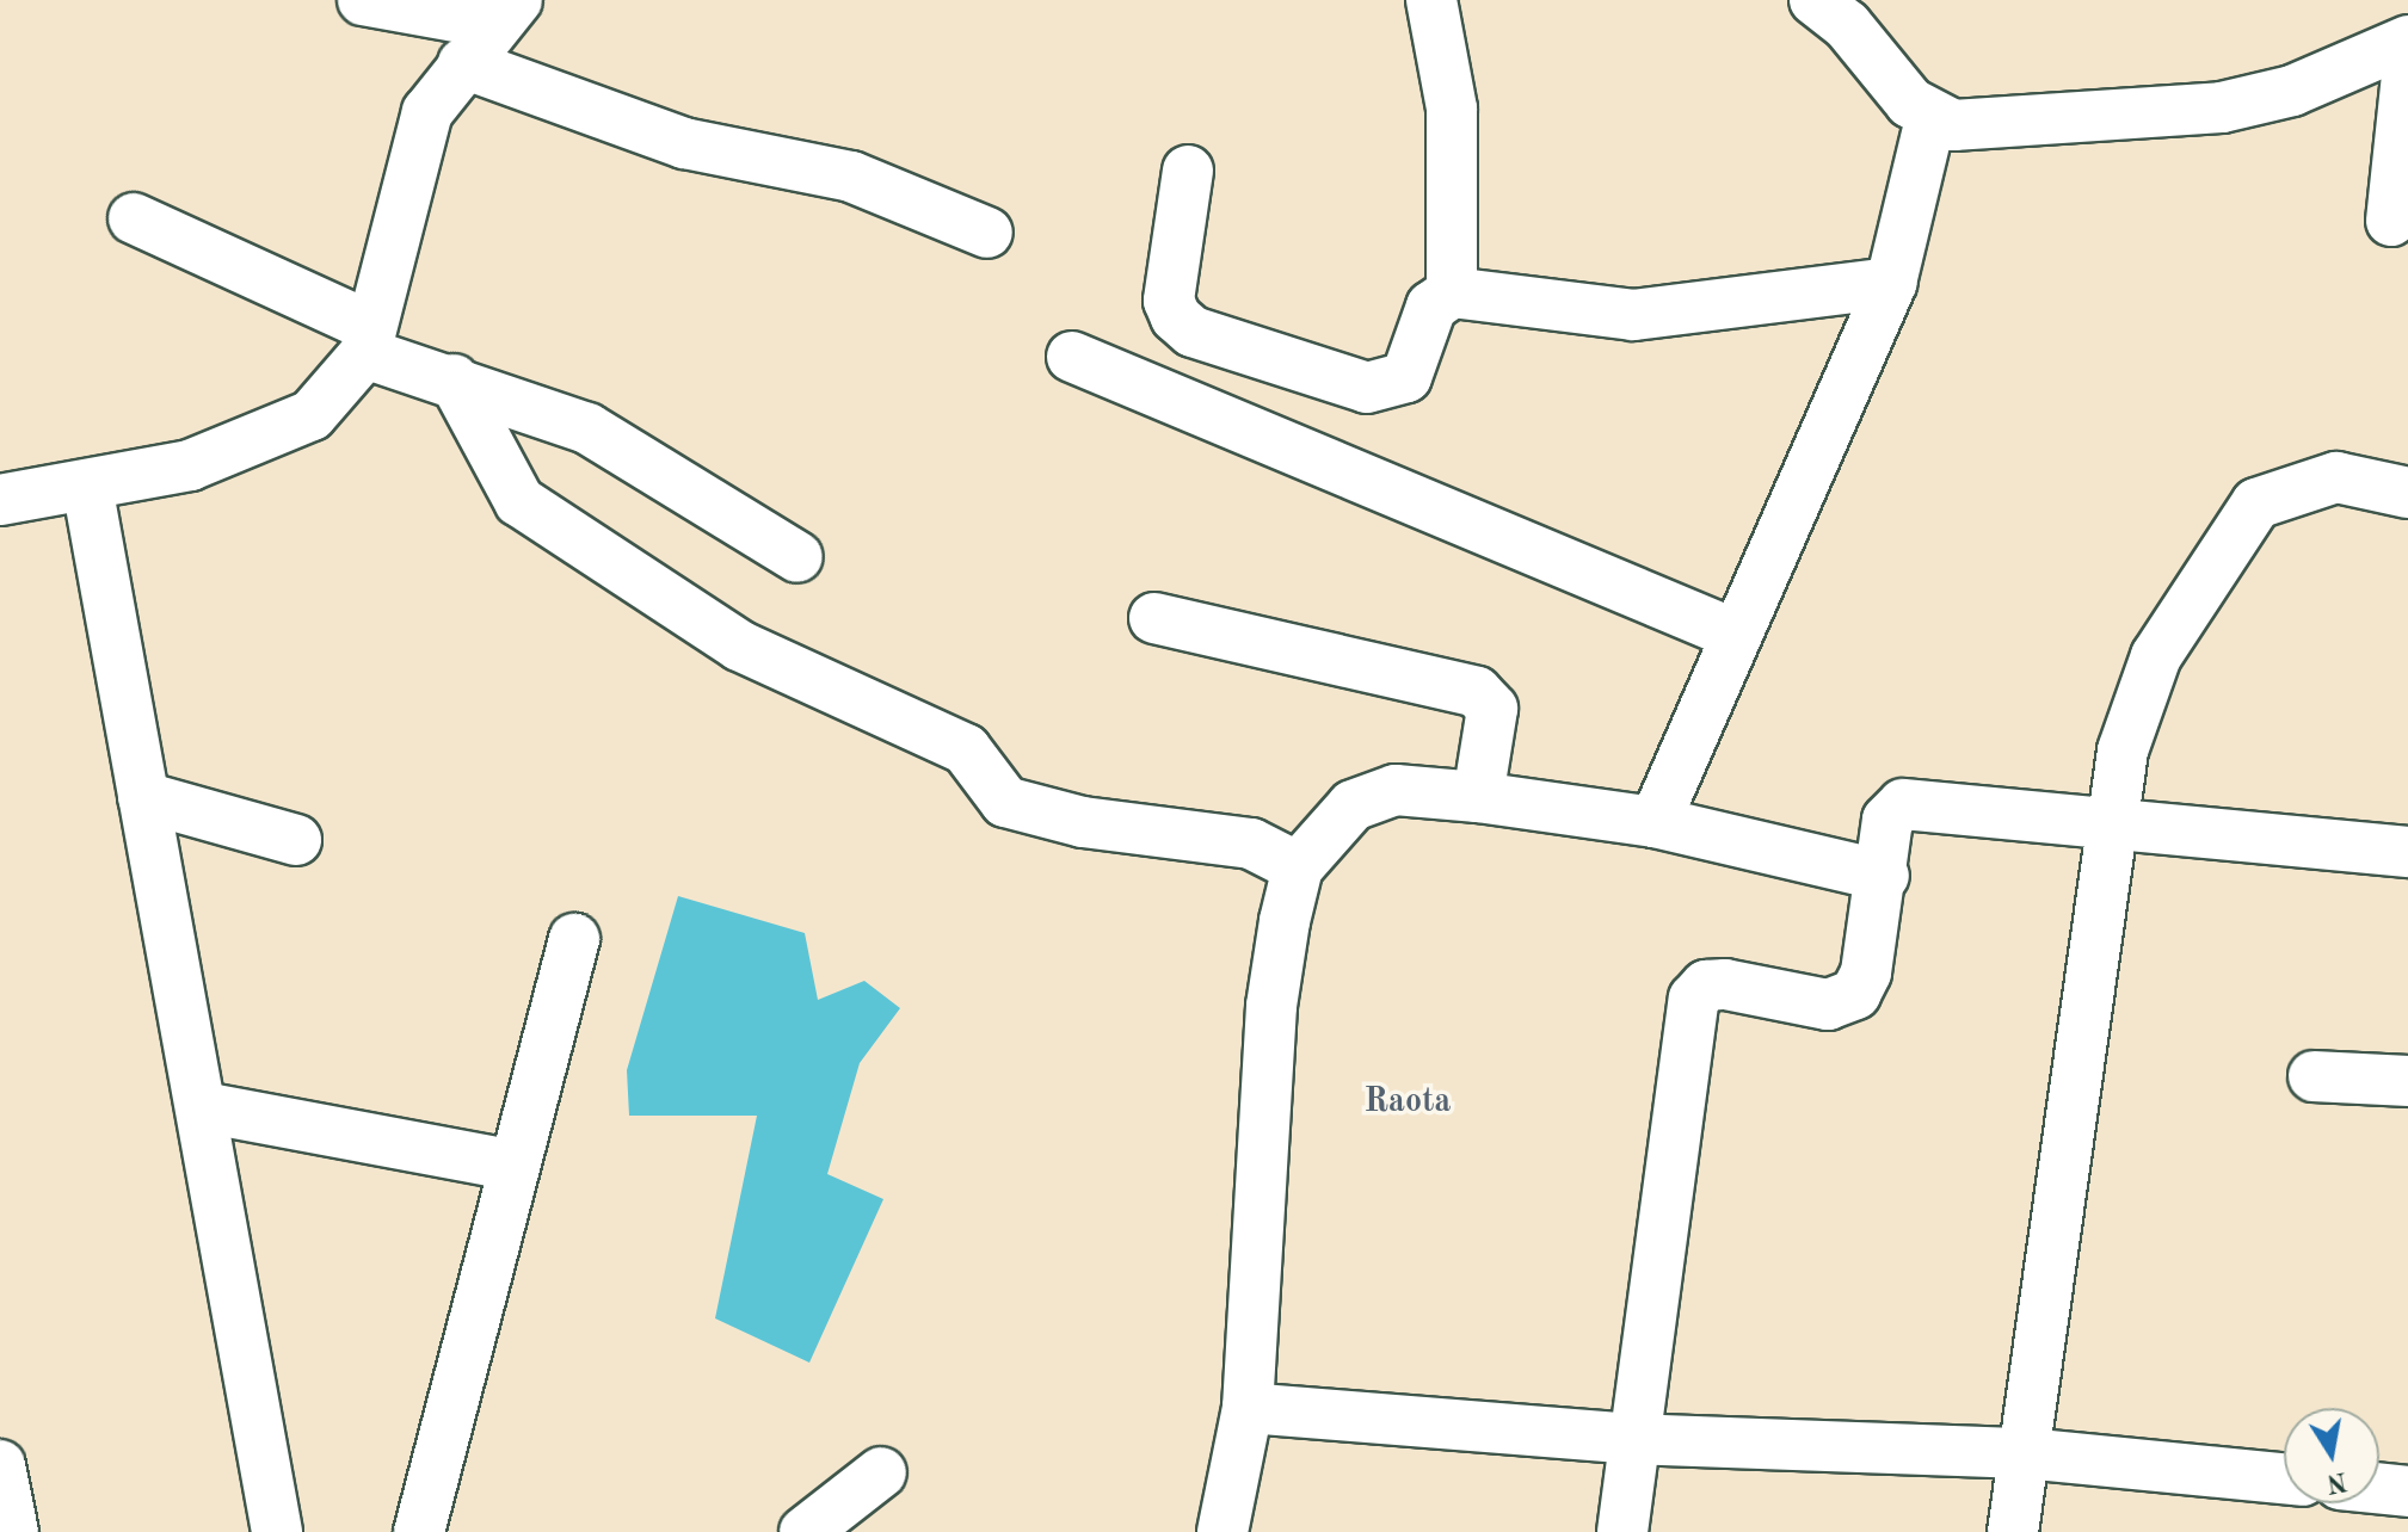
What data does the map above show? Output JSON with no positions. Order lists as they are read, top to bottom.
{
  "districts": ["Raota"],
  "north": "bottom"
}
